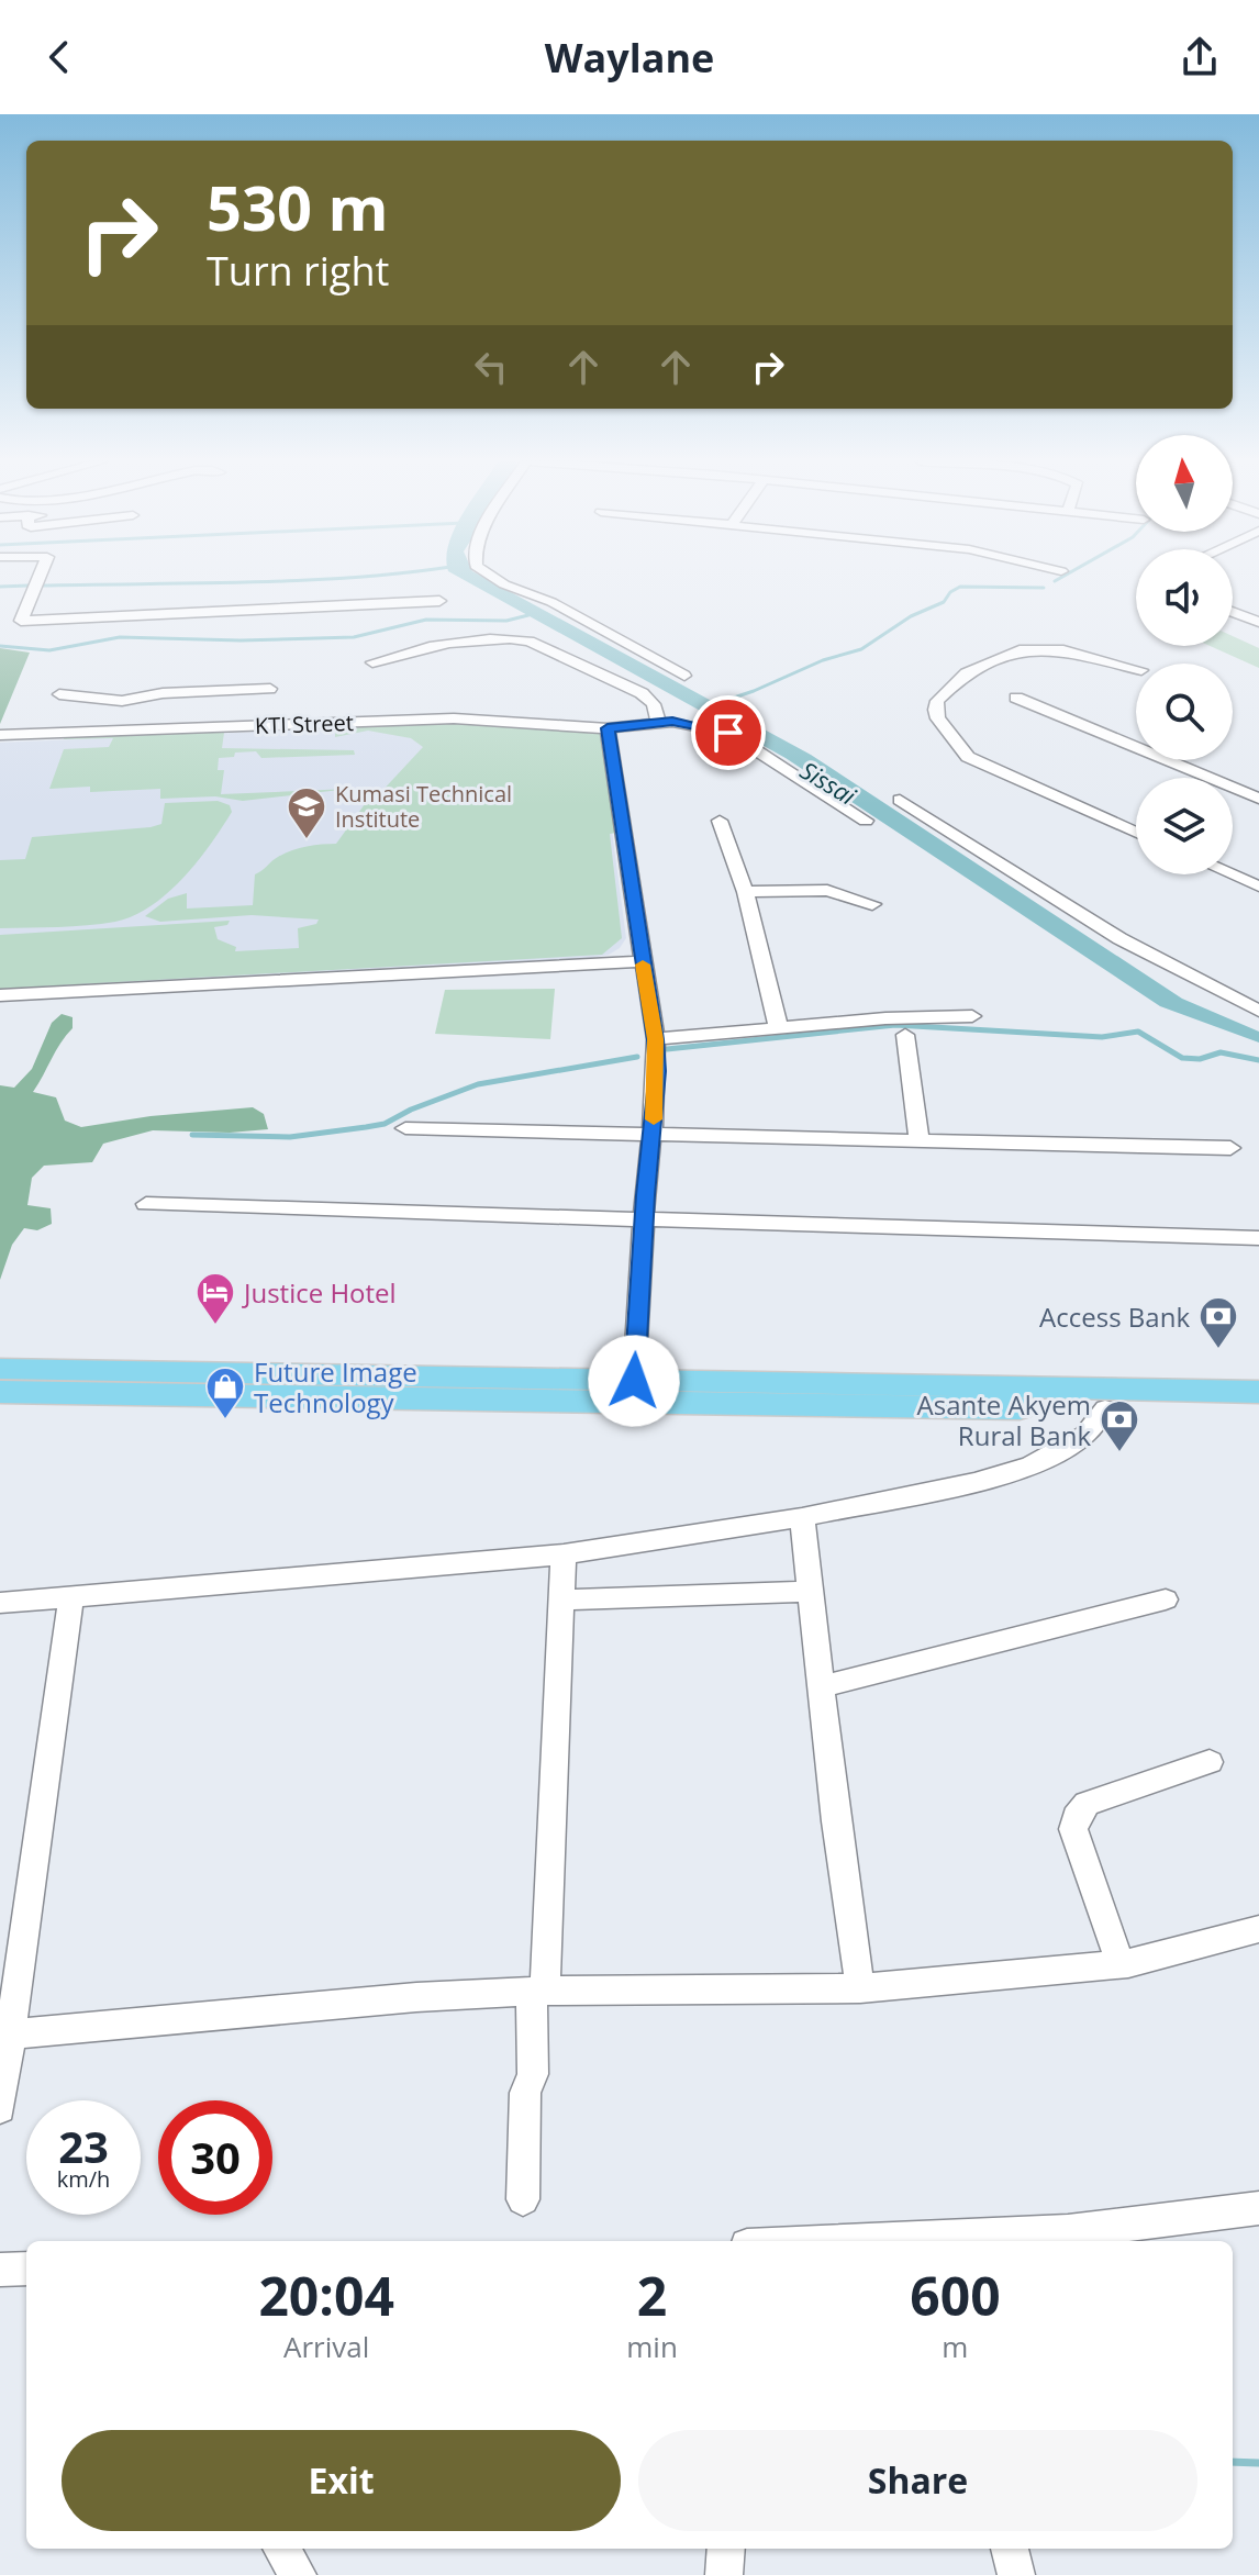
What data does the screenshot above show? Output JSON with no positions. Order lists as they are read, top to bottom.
{
  "streets": {
    "street": ["KTI Street"]
  },
  "water": ["Sissai"],
  "places": {
    "school or university": ["Kumasi Technical Institute"],
    "hotel": ["Justice Hotel"],
    "bank": ["Access Bank", "Asante Akyem Rural Bank"],
    "shop": ["Future Image Technology"]
  },
  "north": "top",
  "page": {
    "header": "Waylane",
    "turn": ["530 m", "Turn right"],
    "speed": "23 km/h",
    "limit": "30",
    "eta": [
      "20:04",
      "Arrival",
      "2",
      "min",
      "600",
      "m"
    ],
    "buttons": ["Exit", "Share"]
  }
}
